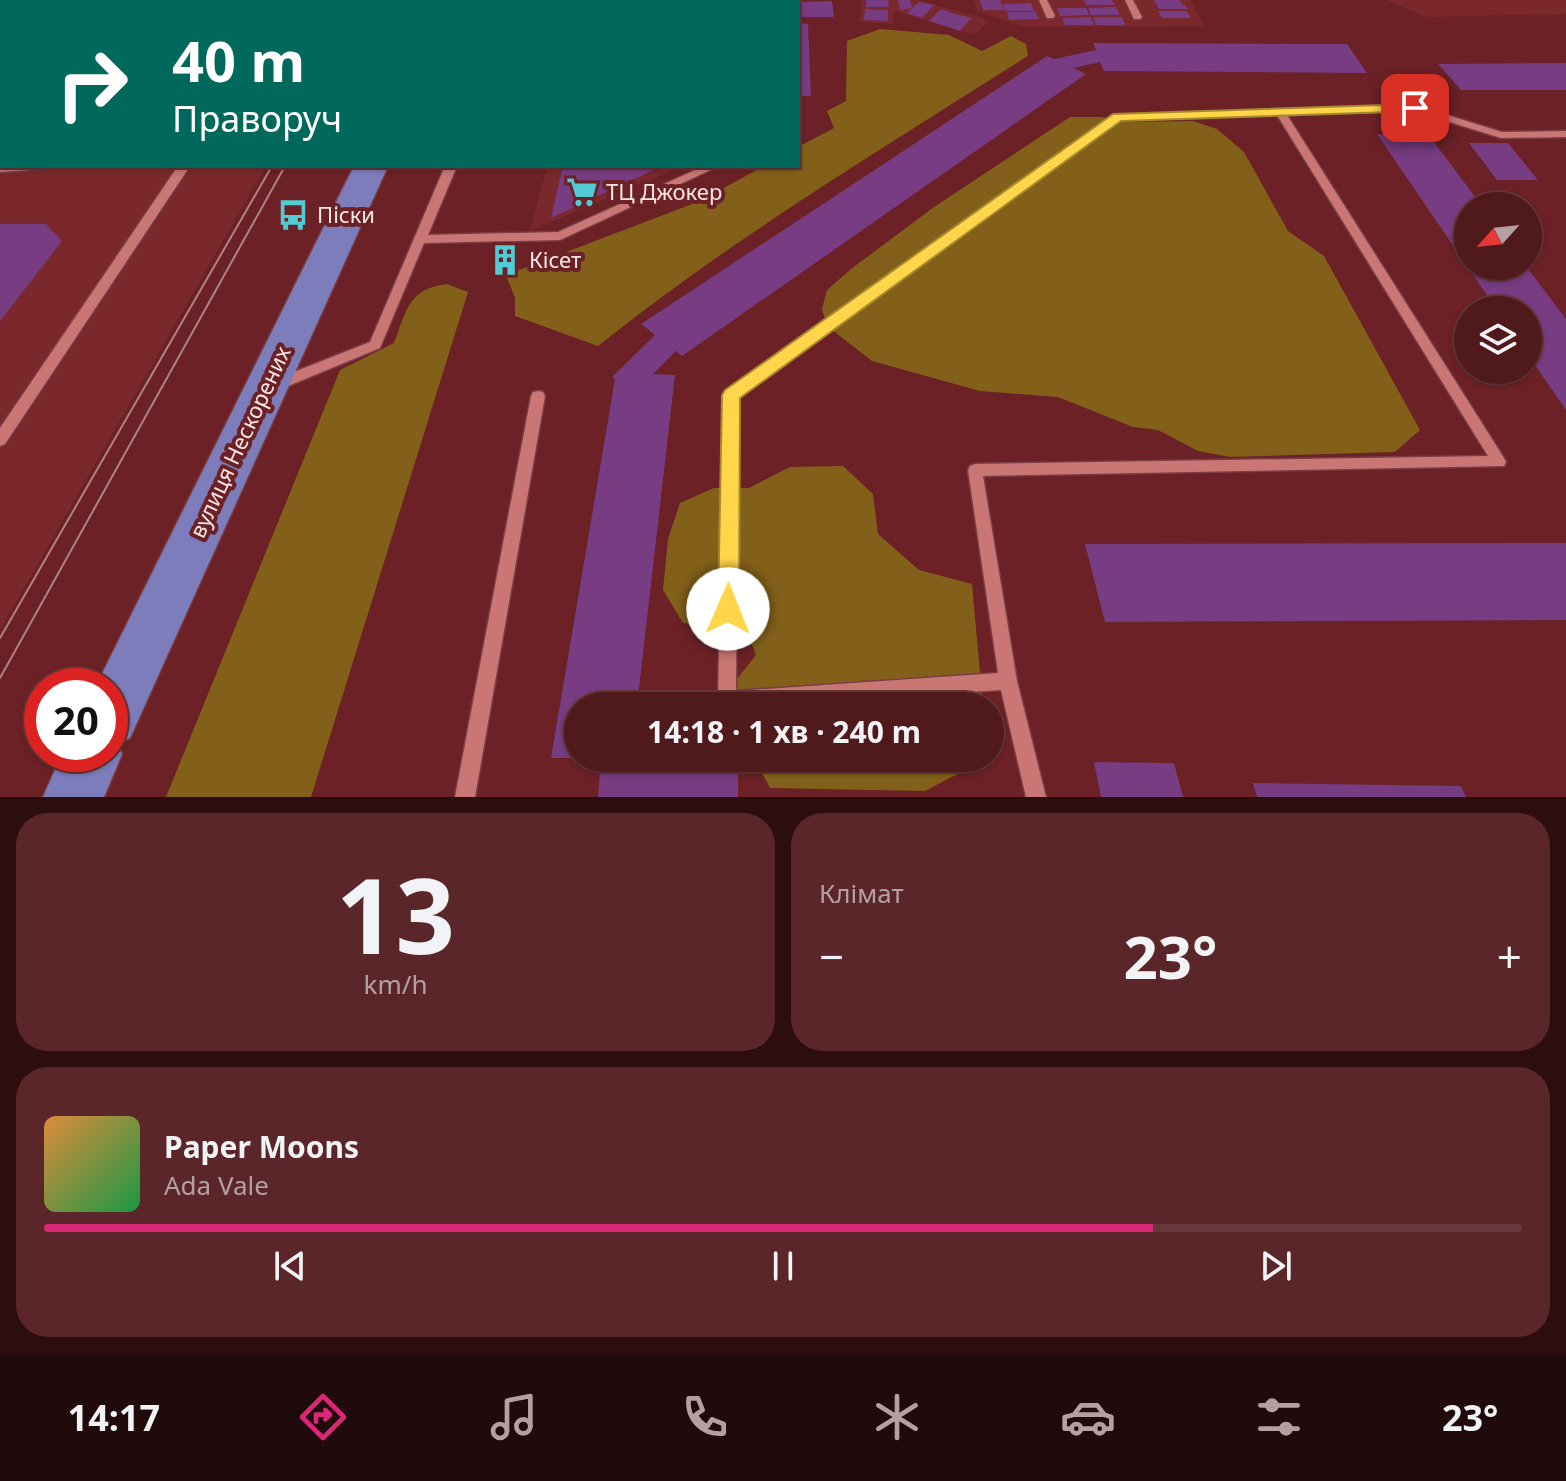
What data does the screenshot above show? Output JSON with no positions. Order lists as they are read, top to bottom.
{
  "streets": {
    "main road": ["вулиця Нескорених"]
  },
  "places": {
    "supermarket": ["ТЦ Джокер"],
    "bus stop": ["Піски"],
    "building": ["Кісет"]
  },
  "north": "bottom left",
  "page": {
    "turn": ["40 m", "Праворуч"],
    "limit": "20",
    "trip": "14:18 · 1 хв · 240 m",
    "tile": [
      ["13", "km/h"],
      "Клімат"
    ],
    "heat": ["−", "23°", "+"],
    "song": ["Paper Moons", "Ada Vale"],
    "tabs": ["14:17", "23°"]
  }
}
